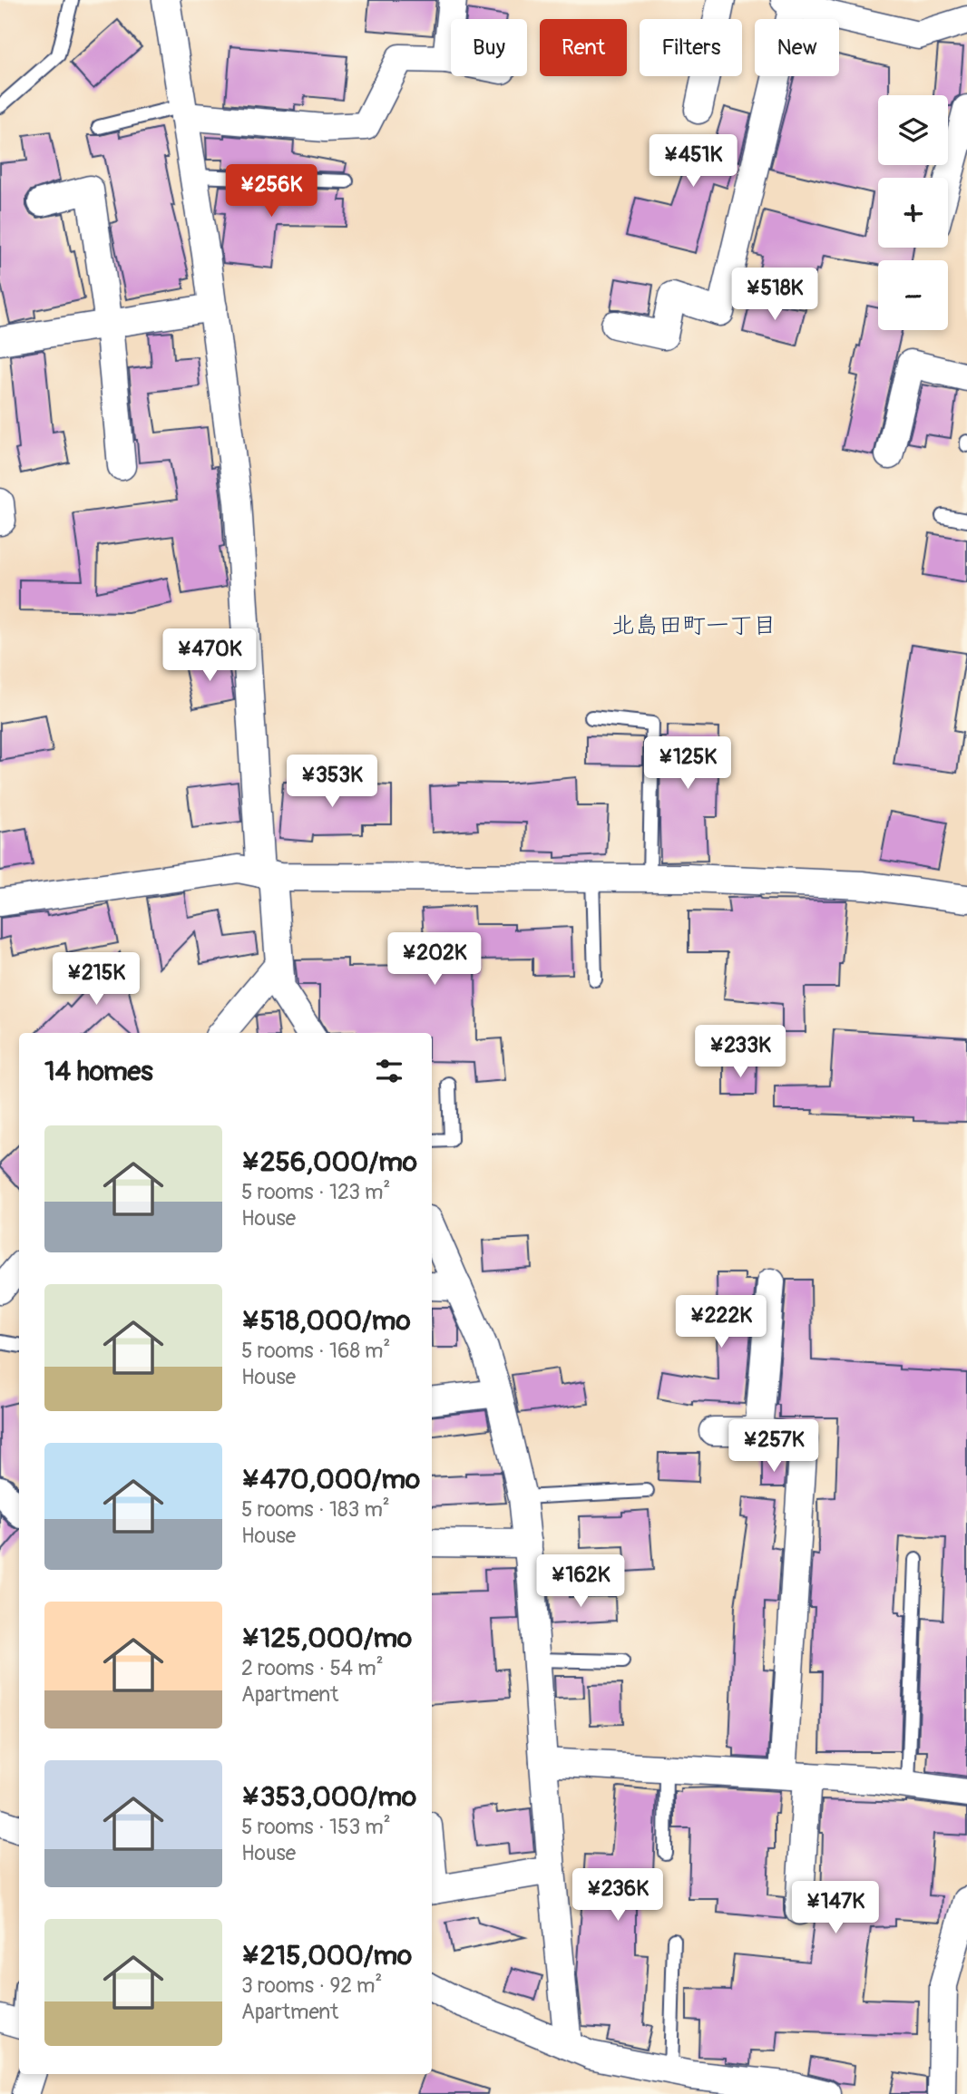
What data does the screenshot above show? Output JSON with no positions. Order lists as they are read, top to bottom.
{
  "districts": ["北島田町一丁目"],
  "page": {
    "chip": [
      "Buy",
      "Rent",
      "Filters",
      "New"
    ],
    "map_buttons": ["+", "−"],
    "price": [
      "¥451K",
      "¥256K",
      "¥518K",
      "¥470K",
      "¥125K",
      "¥353K",
      "¥202K",
      "¥215K",
      "¥233K",
      "¥222K",
      "¥257K",
      "¥162K",
      "¥236K",
      "¥147K"
    ],
    "heading": "14 homes",
    "list": [
      {
        "name": "¥256,000/mo",
        "note": "5 rooms · 123 m² · House"
      },
      {
        "name": "¥518,000/mo",
        "note": "5 rooms · 168 m² · House"
      },
      {
        "name": "¥470,000/mo",
        "note": "5 rooms · 183 m² · House"
      },
      {
        "name": "¥125,000/mo",
        "note": "2 rooms · 54 m² · Apartment"
      },
      {
        "name": "¥353,000/mo",
        "note": "5 rooms · 153 m² · House"
      },
      {
        "name": "¥215,000/mo",
        "note": "3 rooms · 92 m² · Apartment"
      }
    ]
  }
}
